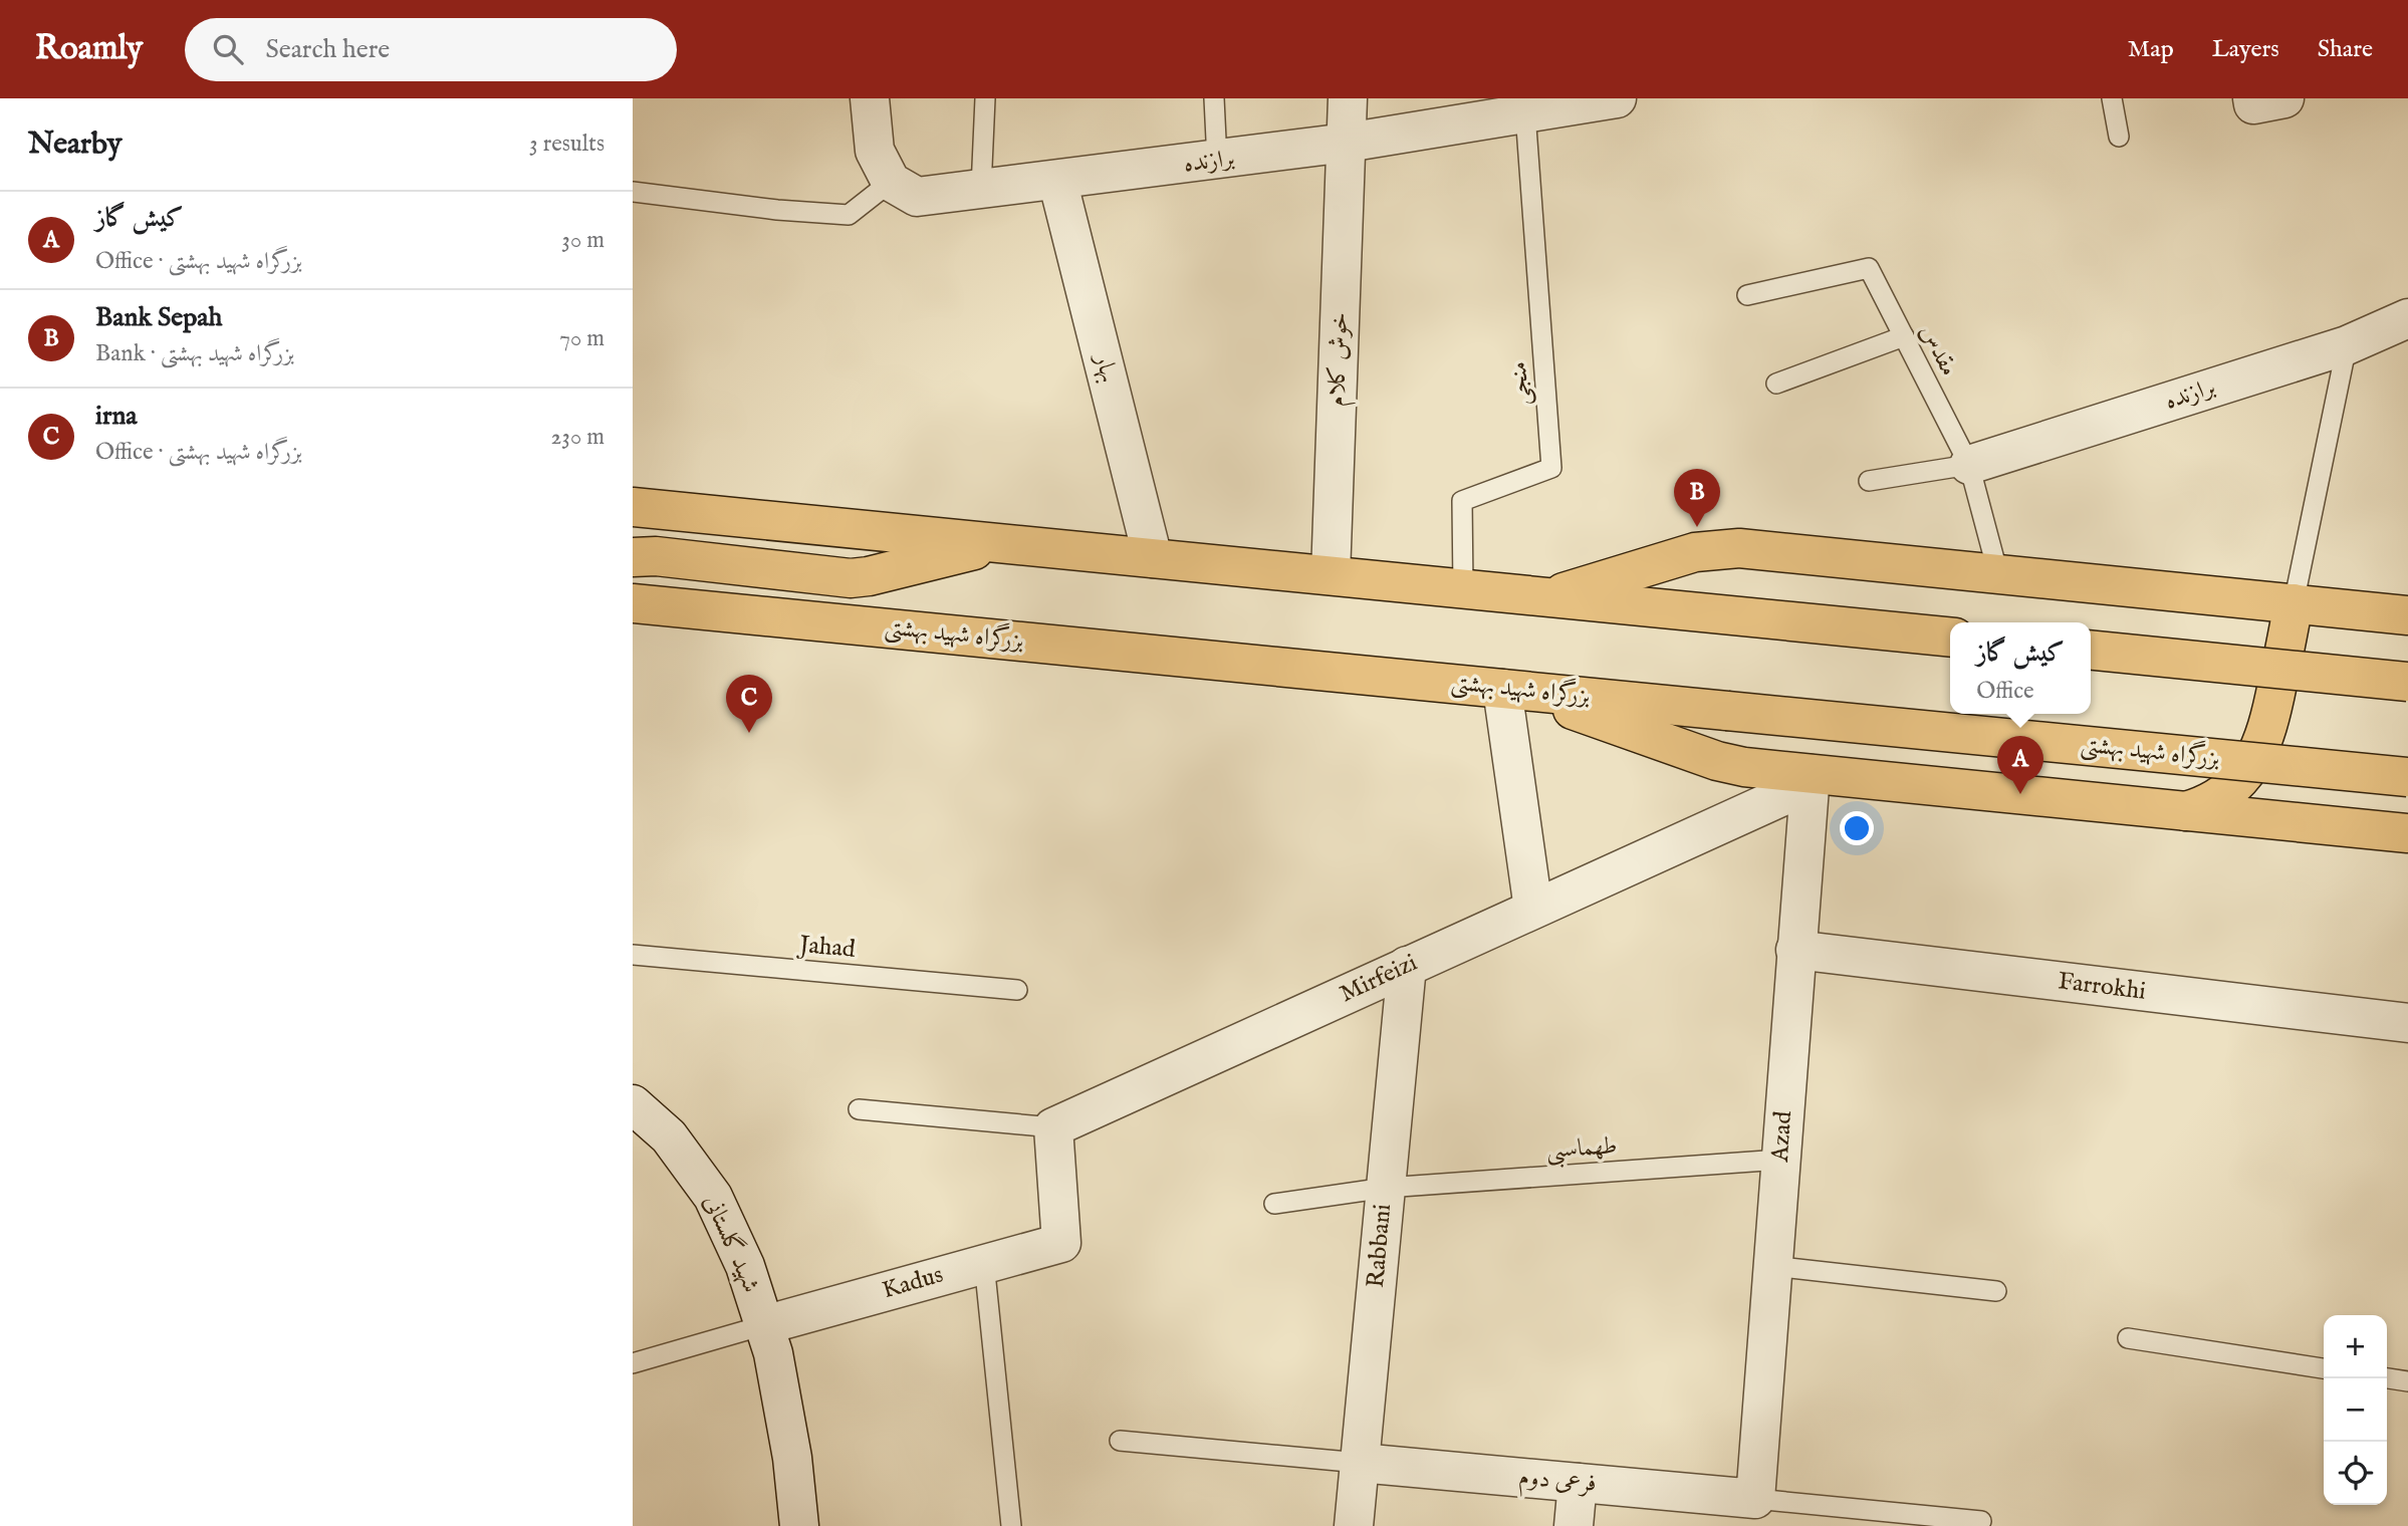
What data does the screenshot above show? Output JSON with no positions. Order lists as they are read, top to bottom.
{
  "streets": {
    "highway": ["بزرگراه شهید بهشتی"],
    "street": [
      "برازنده",
      "خوش کلام",
      "بهار",
      "Mirfeizi",
      "Farrokhi",
      "Azad",
      "شهید گلستانی",
      "Rabbani",
      "Kadus",
      "فرعی دوم"
    ],
    "lane": [
      "مقدس",
      "منجی",
      "Jahad",
      "طهماسبی"
    ]
  },
  "crossings": [
    ["برازنده", "مقدس"],
    ["برازنده", "خوش کلام"],
    ["برازنده", "بهار"],
    ["برازنده", "منجی"],
    ["Mirfeizi", "Azad"],
    ["Mirfeizi", "Rabbani"],
    ["Mirfeizi", "Kadus"],
    ["Farrokhi", "Azad"],
    ["Azad", "طهماسبی"],
    ["Azad", "فرعی دوم"],
    ["طهماسبی", "Rabbani"],
    ["شهید گلستانی", "Kadus"],
    ["Rabbani", "فرعی دوم"]
  ],
  "page": {
    "header": "Roamly",
    "search": "Search here",
    "nav": ["Map", "Layers", "Share"],
    "heading": ["Nearby", "3 results"],
    "list": [
      {
        "mark": "A",
        "name": "كيش گاز",
        "note": "Office · بزرگراه شهید بهشتی",
        "value": "30 m"
      },
      {
        "mark": "B",
        "name": "Bank Sepah",
        "note": "Bank · بزرگراه شهید بهشتی",
        "value": "70 m"
      },
      {
        "mark": "C",
        "name": "irna",
        "note": "Office · بزرگراه شهید بهشتی",
        "value": "230 m"
      }
    ],
    "pins": ["B", "C", "A"],
    "popup": ["كيش گاز", "Office"],
    "map_buttons": ["+", "−"]
  }
}
